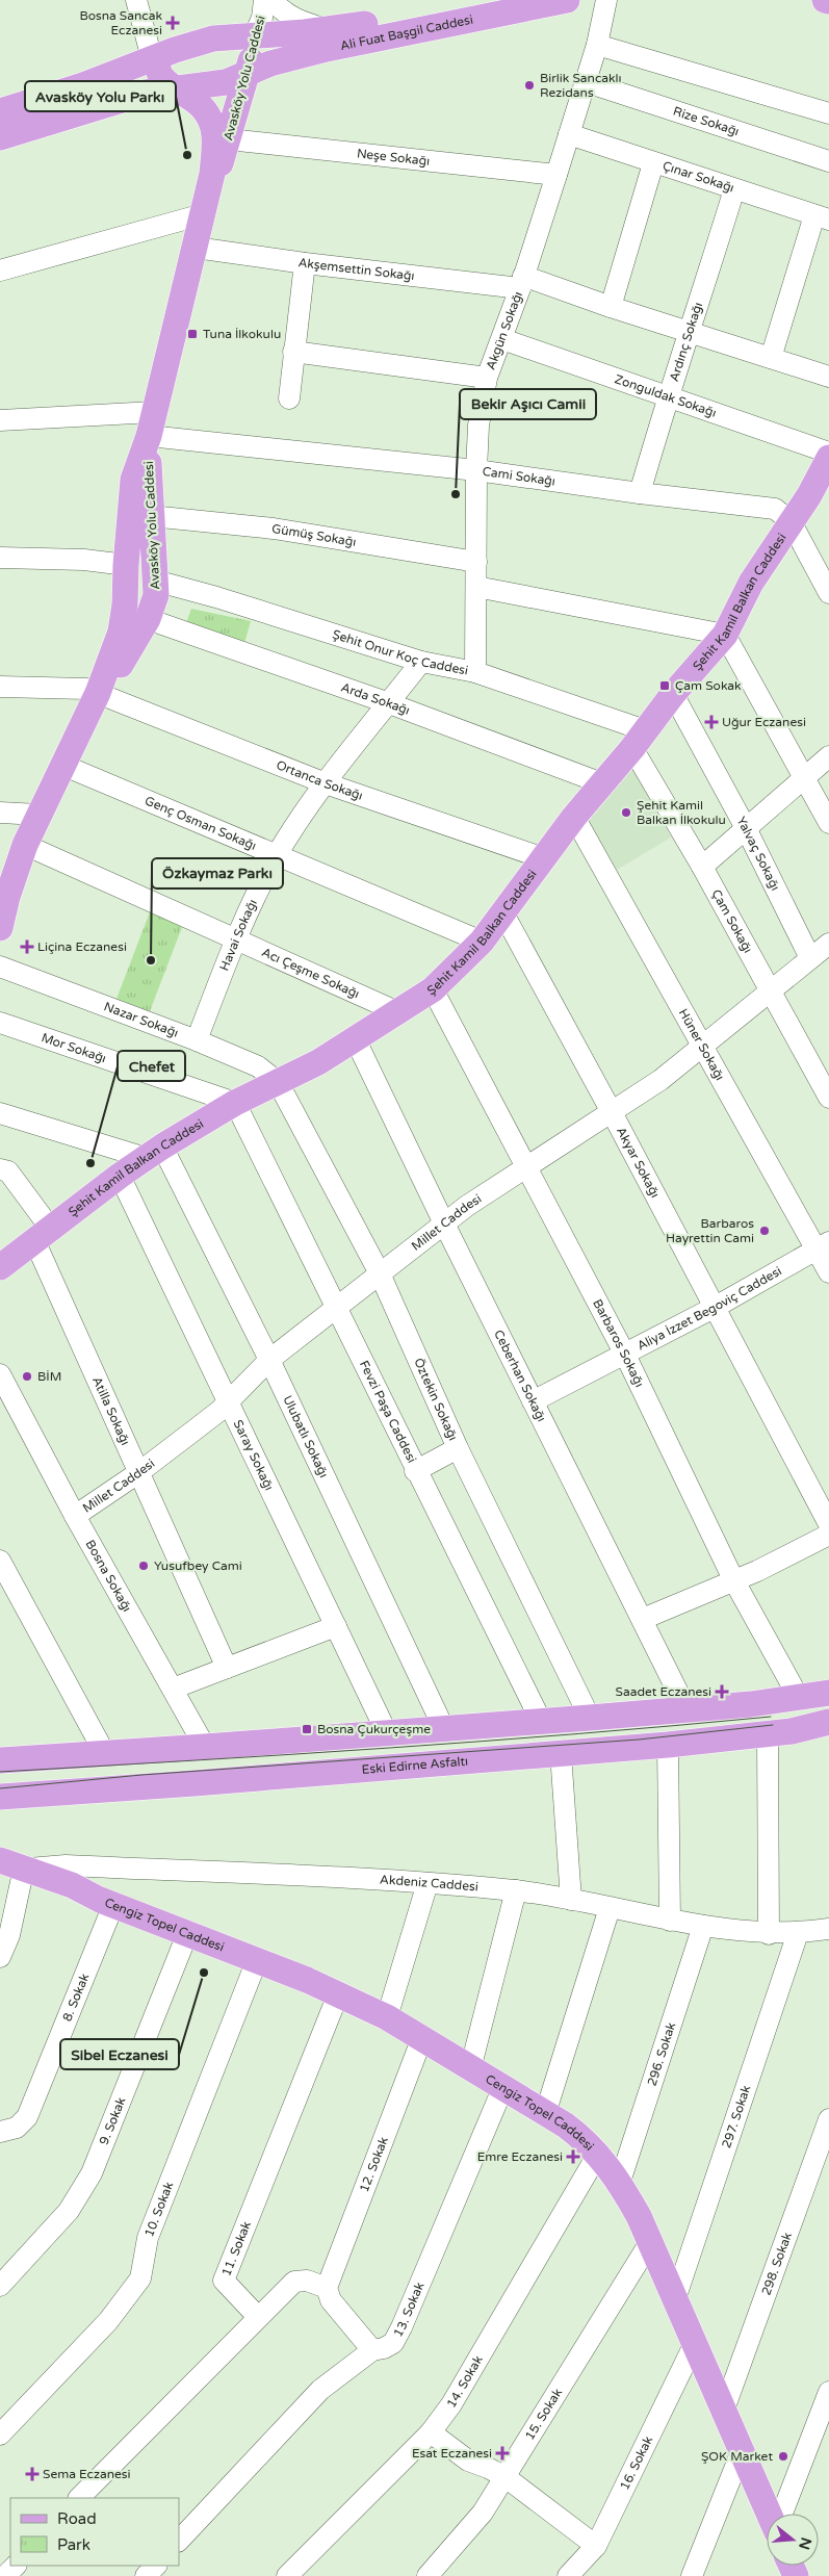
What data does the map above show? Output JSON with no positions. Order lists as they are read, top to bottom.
{
  "streets": {
    "main road": [
      "Ali Fuat Başgil Caddesi",
      "Avasköy Yolu Caddesi",
      "Şehit Kamil Balkan Caddesi",
      "Eski Edirne Asfaltı",
      "Cengiz Topel Caddesi"
    ],
    "street": [
      "Rize Sokağı",
      "Neşe Sokağı",
      "Çınar Sokağı",
      "Akşemsettin Sokağı",
      "Akgün Sokağı",
      "Ardınç Sokağı",
      "Zonguldak Sokağı",
      "Cami Sokağı",
      "Gümüş Sokağı",
      "Şehit Onur Koç Caddesi",
      "Arda Sokağı",
      "Ortanca Sokağı",
      "Genç Osman Sokağı",
      "Yalvaç Sokağı",
      "Çam Sokağı",
      "Havai Sokağı",
      "Acı Çeşme Sokağı",
      "Nazar Sokağı",
      "Hüner Sokağı",
      "Mor Sokağı",
      "Akyar Sokağı",
      "Millet Caddesi",
      "Aliya İzzet Begoviç Caddesi",
      "Barbaros Sokağı",
      "Ceberhan Sokağı",
      "Öztekin Sokağı",
      "Atilla Sokağı",
      "Fevzi Paşa Caddesi",
      "Ulubatlı Sokağı",
      "Saray Sokağı",
      "Bosna Sokağı",
      "Akdeniz Caddesi",
      "8. Sokak",
      "296. Sokak",
      "297. Sokak",
      "9. Sokak",
      "12. Sokak",
      "10. Sokak",
      "11. Sokak",
      "298. Sokak",
      "13. Sokak",
      "14. Sokak",
      "15. Sokak",
      "16. Sokak"
    ]
  },
  "crossings": [
    ["Ali Fuat Başgil Caddesi", "Avasköy Yolu Caddesi"],
    ["Avasköy Yolu Caddesi", "Neşe Sokağı"],
    ["Avasköy Yolu Caddesi", "Akşemsettin Sokağı"],
    ["Avasköy Yolu Caddesi", "Cami Sokağı"],
    ["Avasköy Yolu Caddesi", "Gümüş Sokağı"],
    ["Avasköy Yolu Caddesi", "Şehit Onur Koç Caddesi"],
    ["Avasköy Yolu Caddesi", "Arda Sokağı"],
    ["Avasköy Yolu Caddesi", "Ortanca Sokağı"],
    ["Avasköy Yolu Caddesi", "Genç Osman Sokağı"],
    ["Avasköy Yolu Caddesi", "Acı Çeşme Sokağı"],
    ["Rize Sokağı", "Akgün Sokağı"],
    ["Neşe Sokağı", "Akgün Sokağı"],
    ["Çınar Sokağı", "Akgün Sokağı"],
    ["Çınar Sokağı", "Ardınç Sokağı"],
    ["Akşemsettin Sokağı", "Akgün Sokağı"],
    ["Akşemsettin Sokağı", "Ardınç Sokağı"],
    ["Akgün Sokağı", "Zonguldak Sokağı"],
    ["Akgün Sokağı", "Cami Sokağı"],
    ["Akgün Sokağı", "Gümüş Sokağı"],
    ["Akgün Sokağı", "Şehit Onur Koç Caddesi"],
    ["Ardınç Sokağı", "Zonguldak Sokağı"],
    ["Ardınç Sokağı", "Cami Sokağı"],
    ["Cami Sokağı", "Şehit Kamil Balkan Caddesi"],
    ["Şehit Kamil Balkan Caddesi", "Şehit Onur Koç Caddesi"],
    ["Şehit Kamil Balkan Caddesi", "Arda Sokağı"],
    ["Şehit Kamil Balkan Caddesi", "Ortanca Sokağı"],
    ["Şehit Kamil Balkan Caddesi", "Genç Osman Sokağı"],
    ["Şehit Kamil Balkan Caddesi", "Yalvaç Sokağı"],
    ["Şehit Kamil Balkan Caddesi", "Çam Sokağı"],
    ["Şehit Kamil Balkan Caddesi", "Acı Çeşme Sokağı"],
    ["Şehit Kamil Balkan Caddesi", "Nazar Sokağı"],
    ["Şehit Kamil Balkan Caddesi", "Hüner Sokağı"],
    ["Şehit Kamil Balkan Caddesi", "Mor Sokağı"],
    ["Şehit Kamil Balkan Caddesi", "Akyar Sokağı"],
    ["Şehit Kamil Balkan Caddesi", "Barbaros Sokağı"],
    ["Şehit Kamil Balkan Caddesi", "Ceberhan Sokağı"],
    ["Şehit Kamil Balkan Caddesi", "Öztekin Sokağı"],
    ["Şehit Kamil Balkan Caddesi", "Atilla Sokağı"],
    ["Şehit Kamil Balkan Caddesi", "Fevzi Paşa Caddesi"],
    ["Şehit Kamil Balkan Caddesi", "Ulubatlı Sokağı"],
    ["Şehit Kamil Balkan Caddesi", "Saray Sokağı"],
    ["Şehit Onur Koç Caddesi", "Arda Sokağı"],
    ["Şehit Onur Koç Caddesi", "Çam Sokağı"],
    ["Şehit Onur Koç Caddesi", "Havai Sokağı"],
    ["Arda Sokağı", "Havai Sokağı"],
    ["Ortanca Sokağı", "Havai Sokağı"],
    ["Genç Osman Sokağı", "Havai Sokağı"],
    ["Yalvaç Sokağı", "Millet Caddesi"],
    ["Çam Sokağı", "Millet Caddesi"],
    ["Havai Sokağı", "Acı Çeşme Sokağı"],
    ["Havai Sokağı", "Nazar Sokağı"],
    ["Nazar Sokağı", "Öztekin Sokağı"],
    ["Hüner Sokağı", "Millet Caddesi"],
    ["Hüner Sokağı", "Aliya İzzet Begoviç Caddesi"],
    ["Mor Sokağı", "Fevzi Paşa Caddesi"],
    ["Akyar Sokağı", "Millet Caddesi"],
    ["Akyar Sokağı", "Aliya İzzet Begoviç Caddesi"],
    ["Millet Caddesi", "Barbaros Sokağı"],
    ["Millet Caddesi", "Ceberhan Sokağı"],
    ["Millet Caddesi", "Öztekin Sokağı"],
    ["Millet Caddesi", "Atilla Sokağı"],
    ["Millet Caddesi", "Fevzi Paşa Caddesi"],
    ["Millet Caddesi", "Ulubatlı Sokağı"],
    ["Millet Caddesi", "Saray Sokağı"],
    ["Millet Caddesi", "Bosna Sokağı"],
    ["Aliya İzzet Begoviç Caddesi", "Barbaros Sokağı"],
    ["Aliya İzzet Begoviç Caddesi", "Ceberhan Sokağı"],
    ["Akdeniz Caddesi", "Cengiz Topel Caddesi"],
    ["Akdeniz Caddesi", "296. Sokak"],
    ["Akdeniz Caddesi", "297. Sokak"],
    ["Cengiz Topel Caddesi", "8. Sokak"],
    ["Cengiz Topel Caddesi", "296. Sokak"],
    ["Cengiz Topel Caddesi", "297. Sokak"],
    ["Cengiz Topel Caddesi", "9. Sokak"],
    ["Cengiz Topel Caddesi", "12. Sokak"],
    ["Cengiz Topel Caddesi", "10. Sokak"],
    ["Cengiz Topel Caddesi", "11. Sokak"],
    ["Cengiz Topel Caddesi", "298. Sokak"],
    ["Cengiz Topel Caddesi", "13. Sokak"],
    ["Cengiz Topel Caddesi", "14. Sokak"],
    ["Cengiz Topel Caddesi", "15. Sokak"],
    ["Cengiz Topel Caddesi", "16. Sokak"]
  ],
  "places": {
    "health": [
      "Bosna Sancak Eczanesi",
      "Uğur Eczanesi",
      "Liçina Eczanesi",
      "Saadet Eczanesi",
      "Emre Eczanesi",
      "Esat Eczanesi",
      "Sema Eczanesi"
    ],
    "other": [
      "Birlik Sancaklı Rezidans",
      "Avasköy Yolu Parkı",
      "Bekir Aşıcı Camii",
      "Şehit Kamil Balkan İlkokulu",
      "Özkaymaz Parkı",
      "Chefet",
      "Barbaros Hayrettin Cami",
      "BİM",
      "Yusufbey Cami",
      "Sibel Eczanesi",
      "ŞOK Market"
    ],
    "transit": ["Tuna İlkokulu", "Çam Sokak", "Bosna Çukurçeşme"]
  },
  "legend": ["Road", "Park"],
  "north": "right"
}
